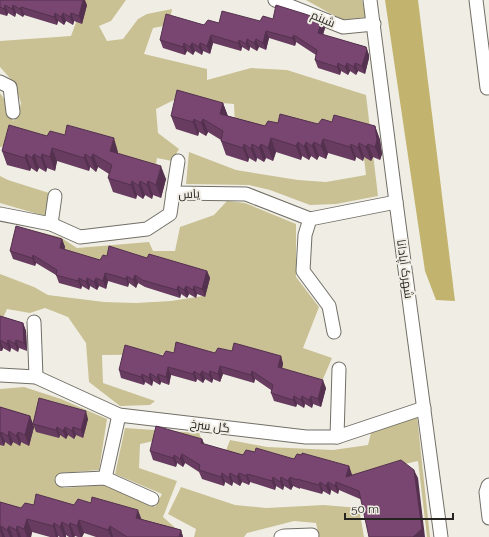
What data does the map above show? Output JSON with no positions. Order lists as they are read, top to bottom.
{
  "streets": {
    "street": [
      "شبنم",
      "یاس",
      "شهرک آپادانا",
      "گل سرخ"
    ]
  },
  "crossings": [
    ["شبنم", "شهرک آپادانا"],
    ["شهرک آپادانا", "گل سرخ"]
  ],
  "scale_bar": "50 m"
}
